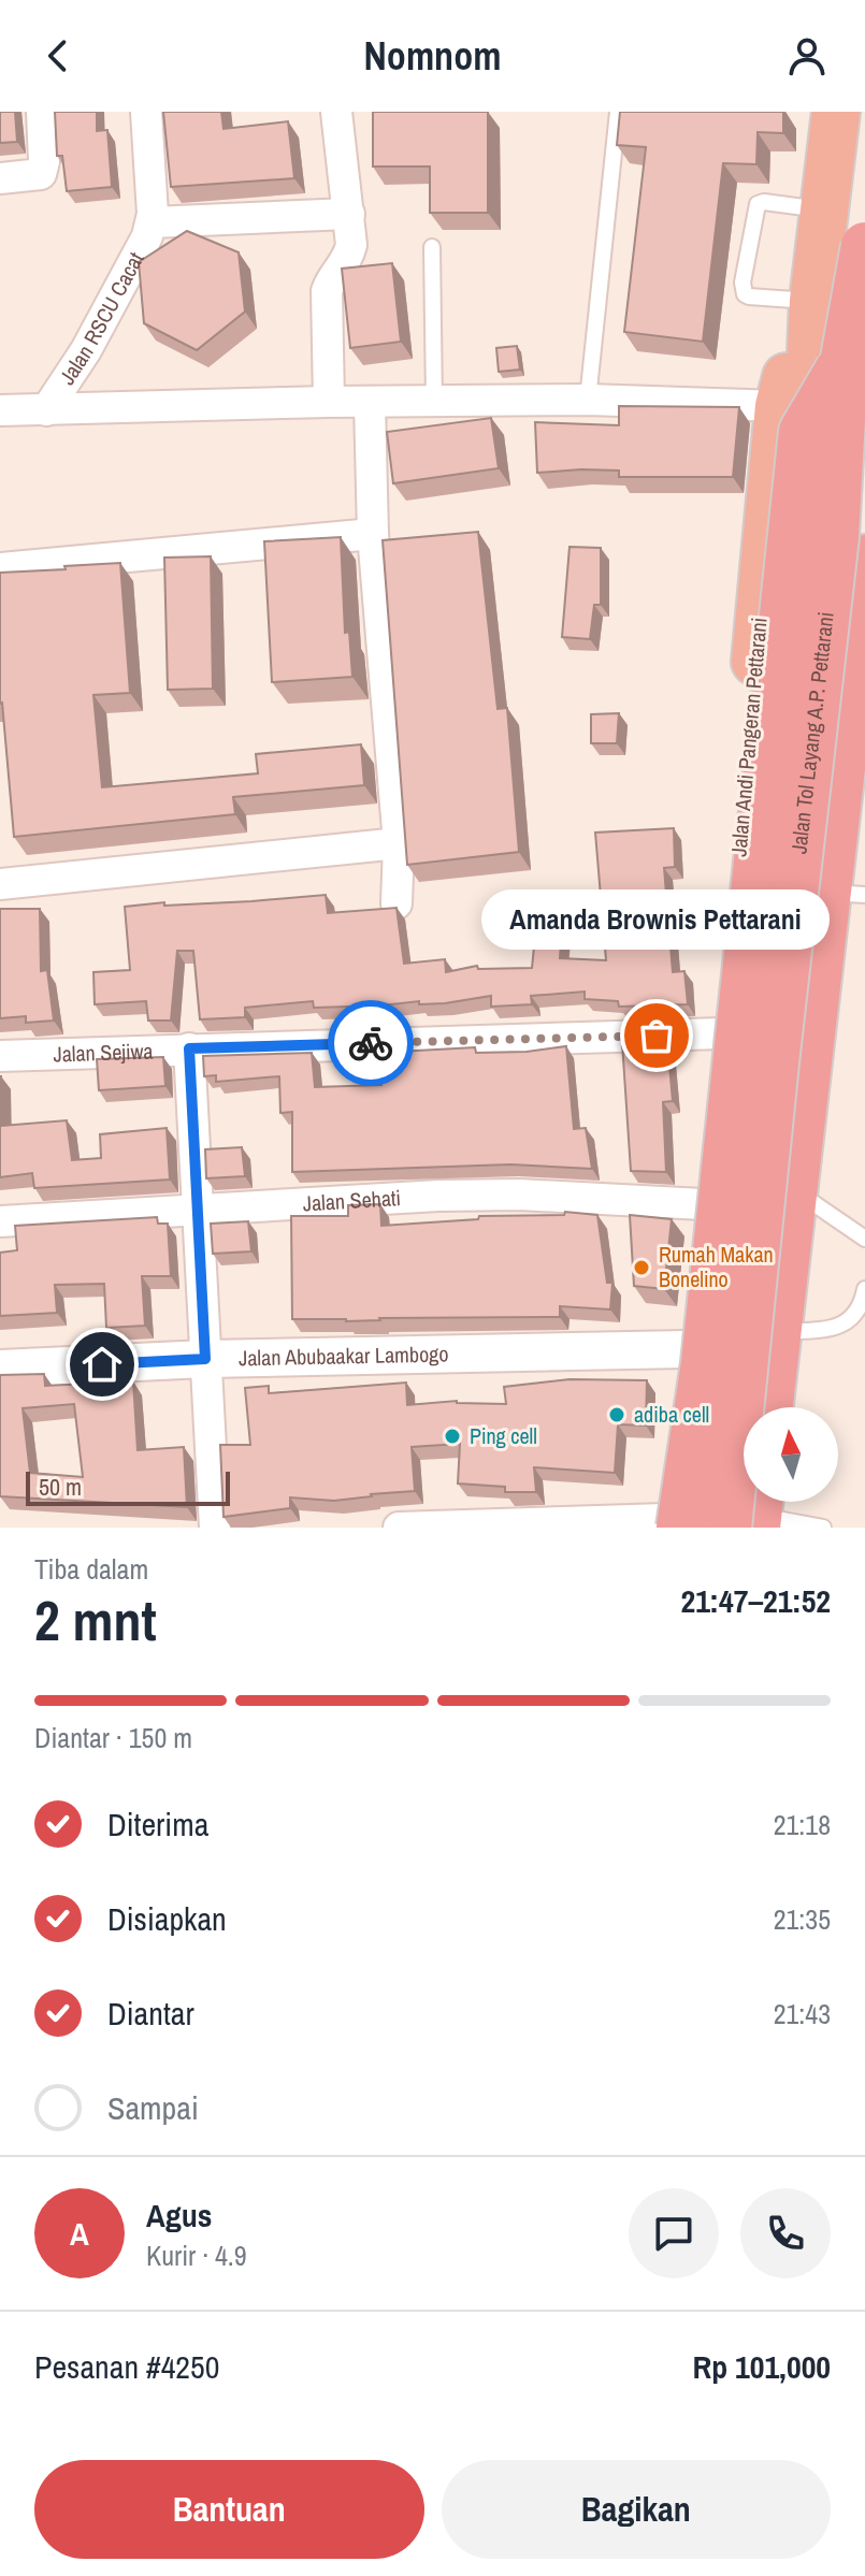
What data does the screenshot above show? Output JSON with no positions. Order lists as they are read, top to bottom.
{
  "streets": {
    "highway": ["Jalan Tol Layang A.P. Pettarani", "Jalan Andi Pangeran Pettarani"],
    "street": [
      "Jalan RSCU Cacat",
      "Jalan Sejiwa",
      "Jalan Sehati",
      "Jalan Abubaakar Lambogo"
    ]
  },
  "crossings": [
    ["Jalan Andi Pangeran Pettarani", "Jalan Sejiwa"],
    ["Jalan Andi Pangeran Pettarani", "Jalan Sehati"],
    ["Jalan Andi Pangeran Pettarani", "Jalan Abubaakar Lambogo"]
  ],
  "places": [
    "Amanda Brownis Pettarani",
    "Rumah Makan Bonelino",
    "adiba cell",
    "Ping cell"
  ],
  "scale_bar": "50 m",
  "north": "top",
  "page": {
    "header": "Nomnom",
    "bubble": "Amanda Brownis Pettarani",
    "scale": "50 m",
    "heading": ["2 mnt", "Tiba dalam", "21:47–21:52"],
    "panel": [
      "Agus",
      "Kurir · 4.9",
      "Pesanan #4250",
      "Rp 101,000"
    ],
    "bar": "Diantar · 150 m",
    "list": [
      ["Diterima", "21:18"],
      ["Disiapkan", "21:35"],
      ["Diantar", "21:43"],
      "Sampai"
    ],
    "round": "A",
    "buttons": ["Bantuan", "Bagikan"]
  }
}
